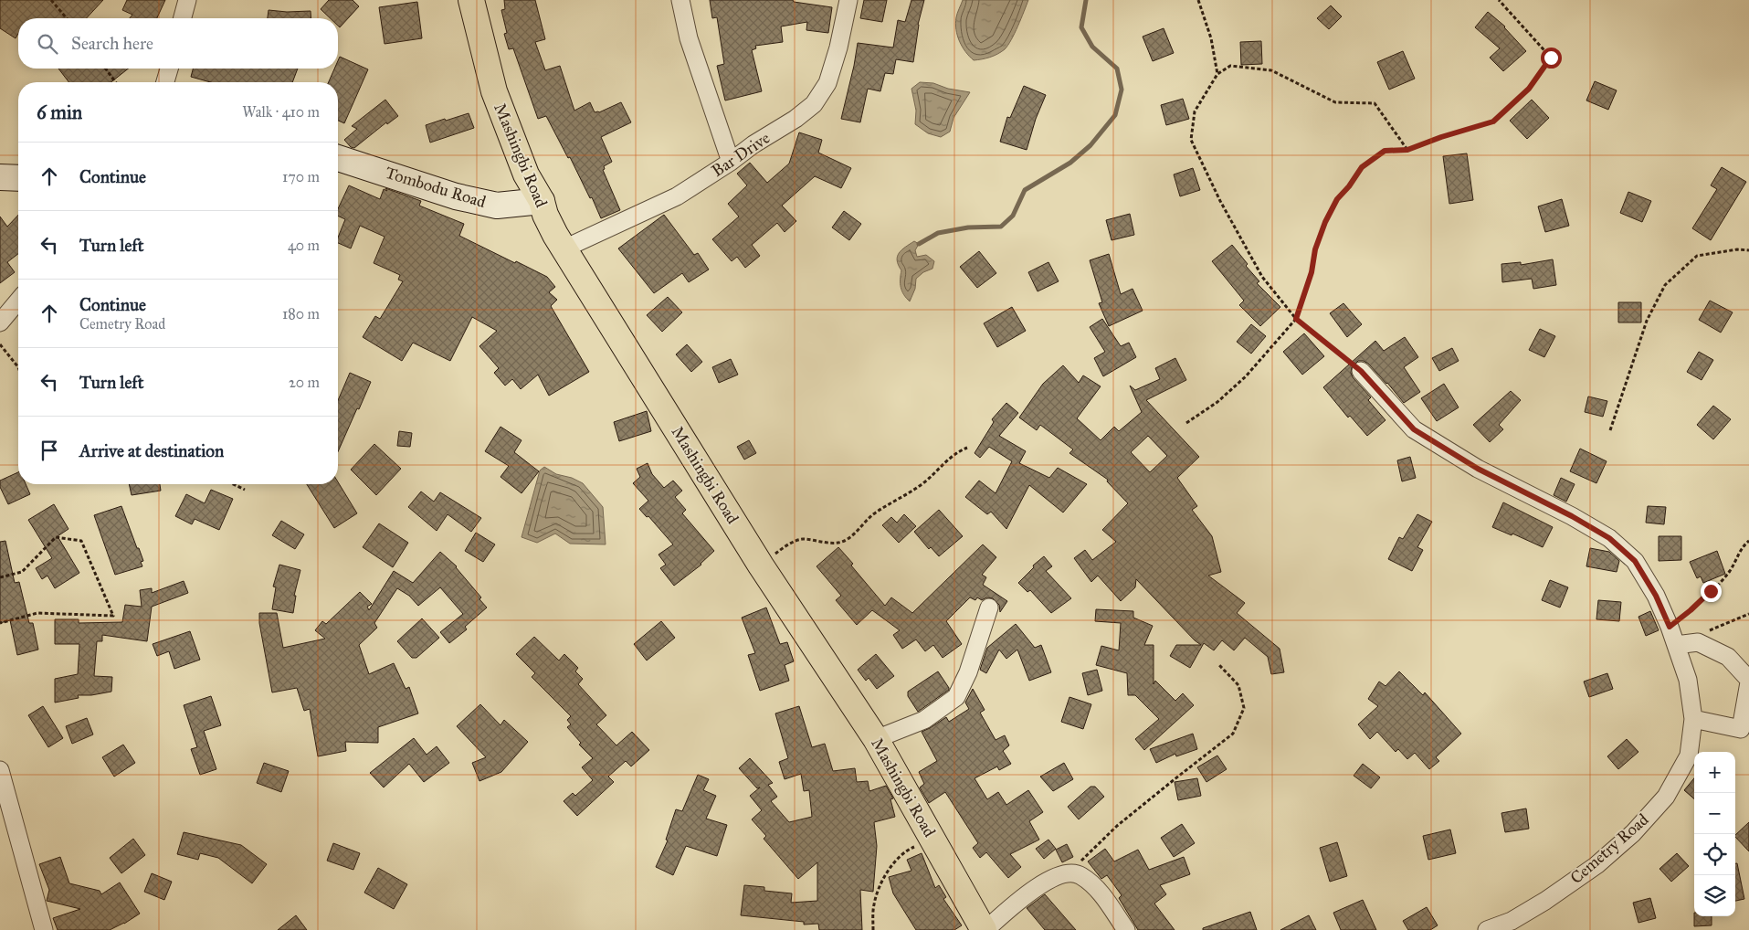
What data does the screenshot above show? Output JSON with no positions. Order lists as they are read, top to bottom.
{
  "streets": {
    "main road": ["Mashingbi Road", "Tombodu Road"],
    "street": ["Bar Drive", "Cemetry Road"]
  },
  "crossings": [
    ["Bar Drive", "Mashingbi Road"],
    ["Mashingbi Road", "Tombodu Road"]
  ],
  "page": {
    "search": "Search here",
    "heading": ["6 min", "Walk · 410 m"],
    "list": [
      ["Continue", "170 m"],
      ["Turn left", "40 m"],
      ["Continue", "Cemetry Road", "180 m"],
      ["Turn left", "20 m"],
      "Arrive at destination"
    ],
    "map_buttons": ["+", "−"]
  }
}
